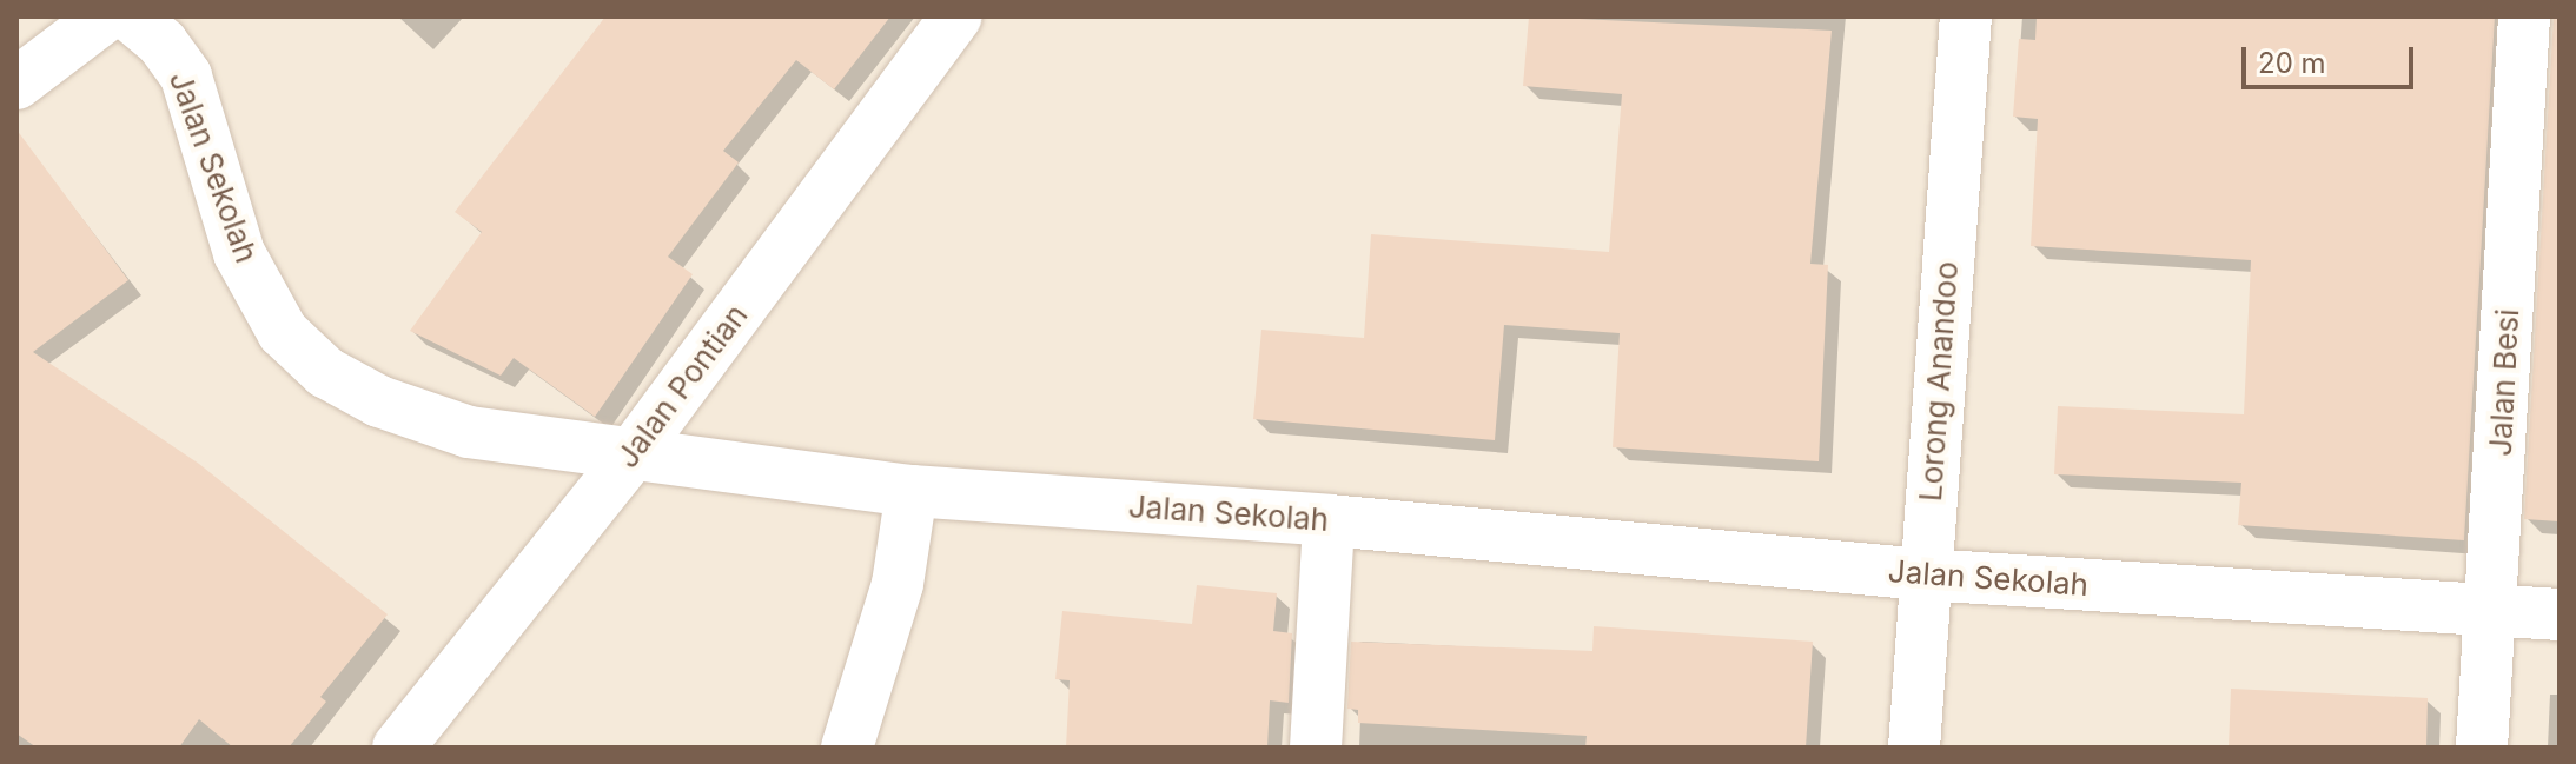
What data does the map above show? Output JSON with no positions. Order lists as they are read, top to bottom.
{
  "streets": {
    "street": [
      "Jalan Sekolah",
      "Lorong Anandoo",
      "Jalan Besi",
      "Jalan Pontian"
    ]
  },
  "crossings": [
    ["Jalan Sekolah", "Lorong Anandoo"],
    ["Jalan Sekolah", "Jalan Besi"],
    ["Jalan Sekolah", "Jalan Pontian"]
  ],
  "scale_bar": "20 m"
}
